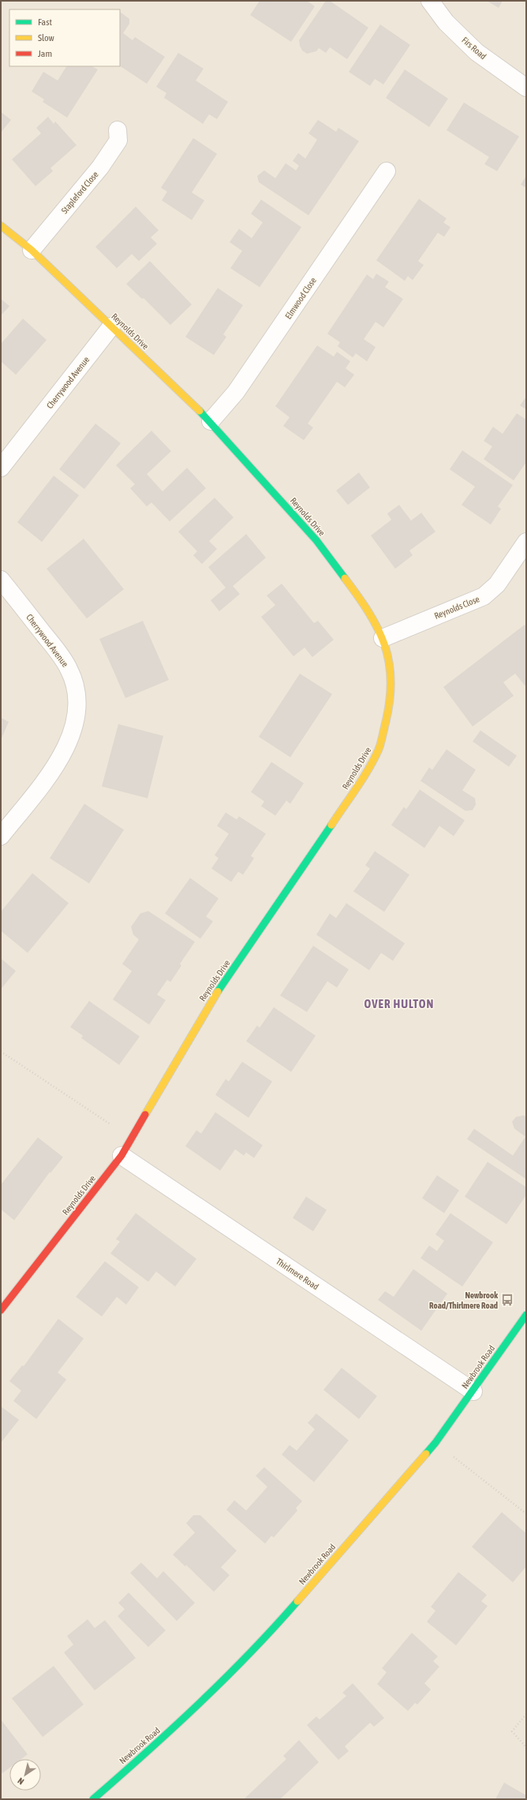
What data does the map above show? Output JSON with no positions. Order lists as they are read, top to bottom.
{
  "streets": {
    "main road": ["Reynolds Drive", "Newbrook Road"],
    "street": [
      "Firs Road",
      "Stapleford Close",
      "Elmwood Close",
      "Cherrywood Avenue",
      "Reynolds Close",
      "Thirlmere Road"
    ]
  },
  "crossings": [
    ["Stapleford Close", "Reynolds Drive"],
    ["Elmwood Close", "Reynolds Drive"],
    ["Reynolds Drive", "Cherrywood Avenue"],
    ["Reynolds Drive", "Reynolds Close"],
    ["Reynolds Drive", "Thirlmere Road"],
    ["Thirlmere Road", "Newbrook Road"]
  ],
  "districts": ["OVER HULTON"],
  "places": {
    "bus stop": ["Newbrook Road/Thirlmere Road"]
  },
  "legend": ["Fast", "Slow", "Jam"],
  "north": "bottom left"
}
